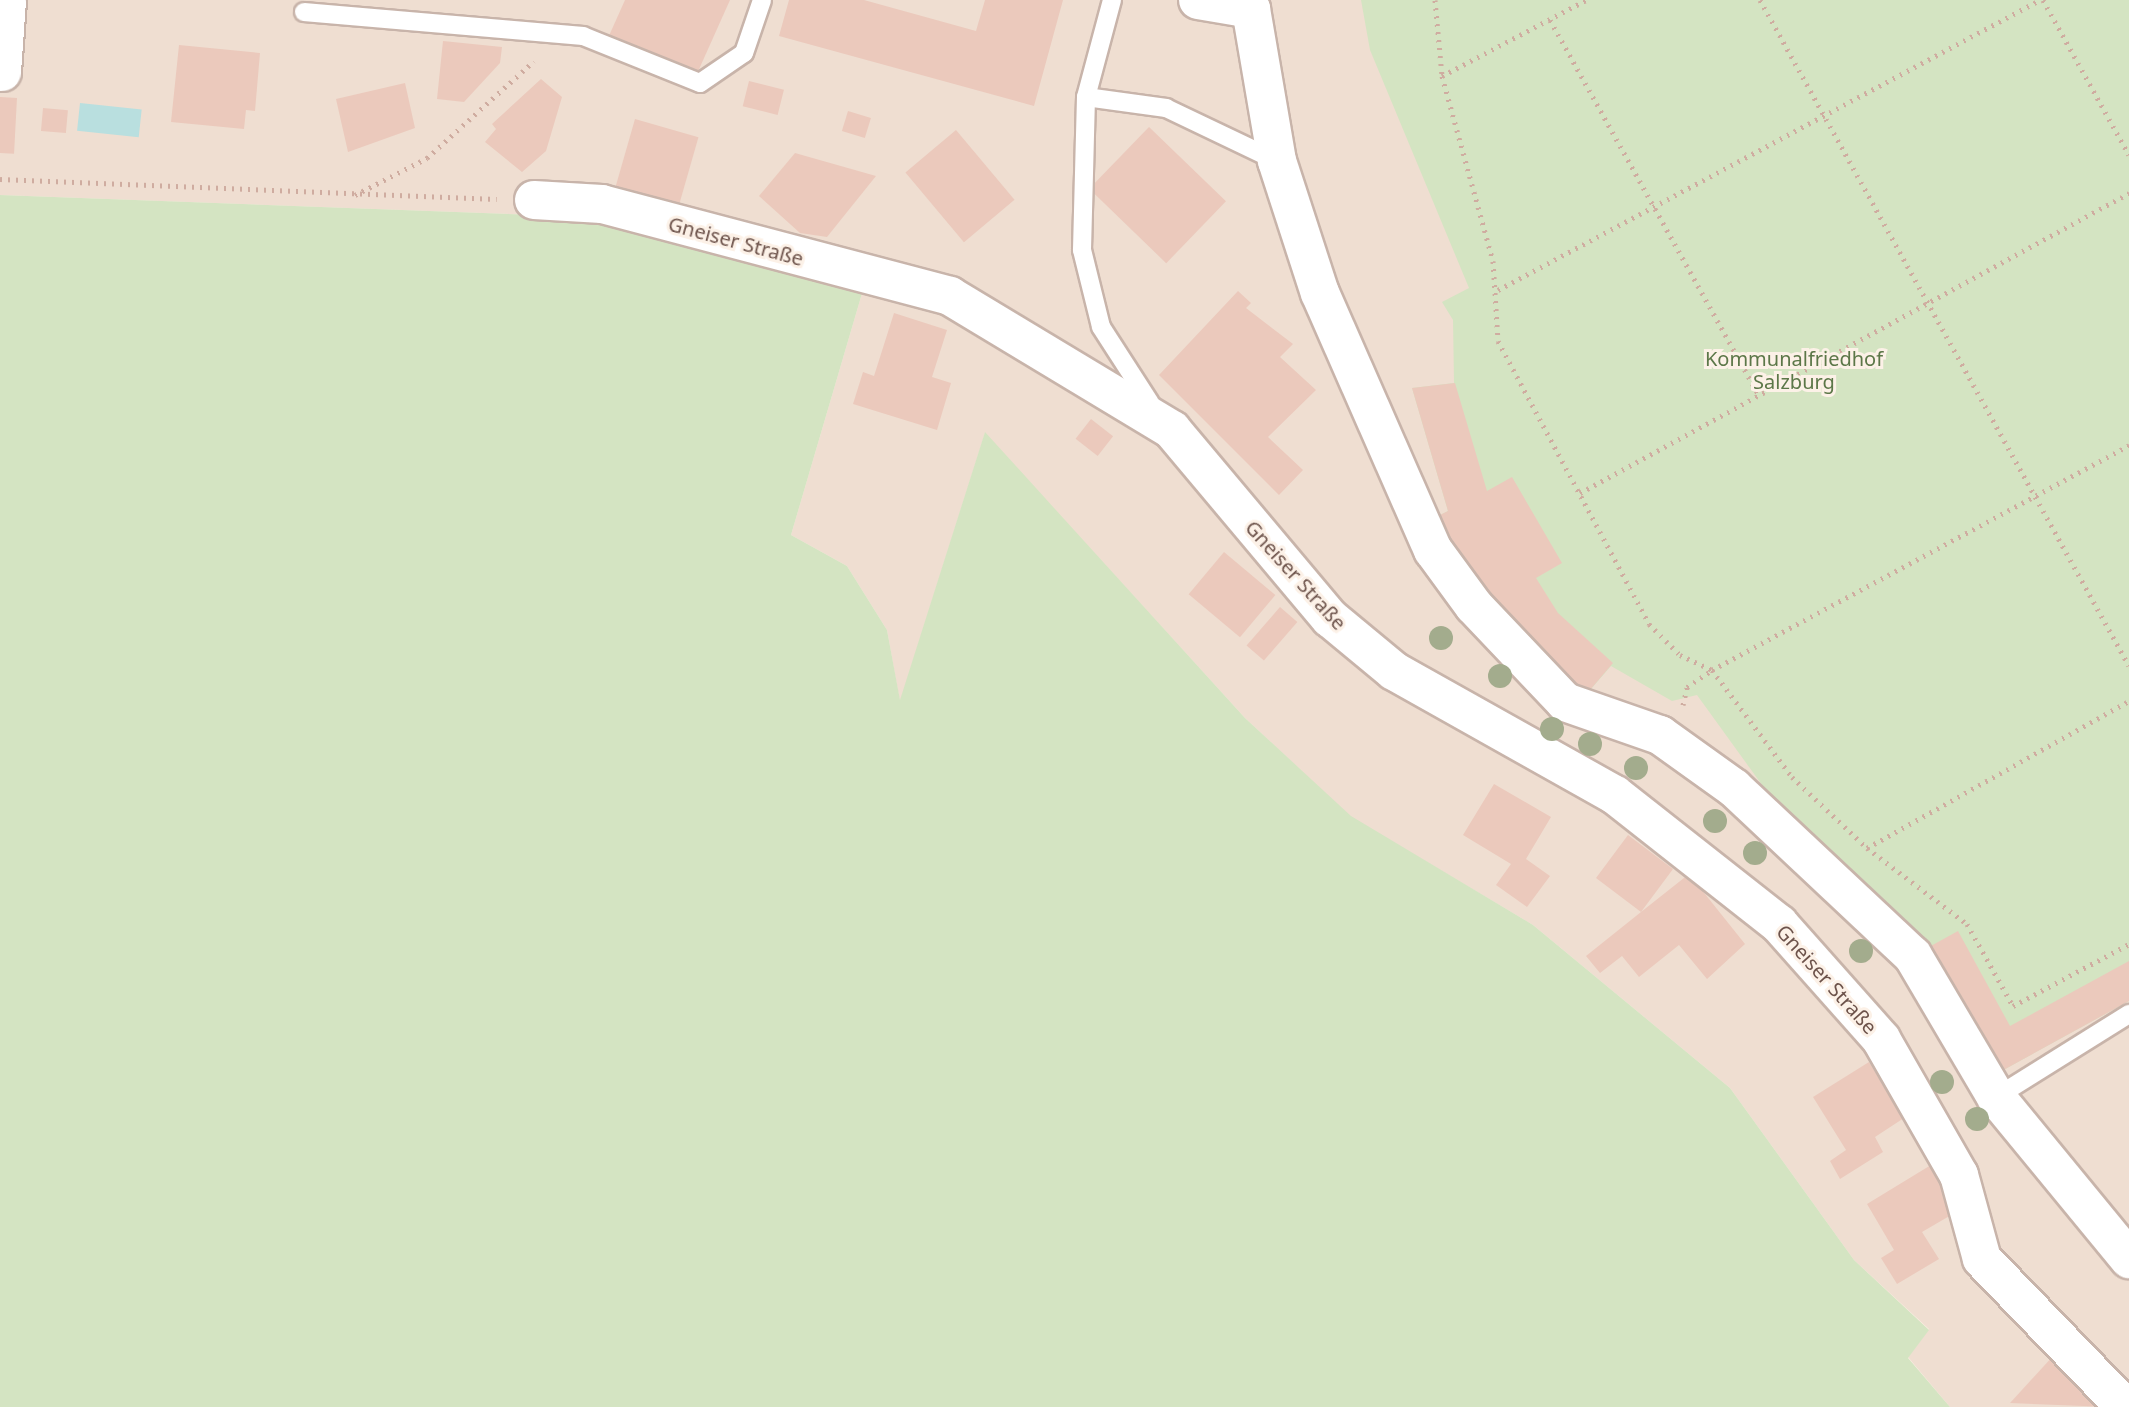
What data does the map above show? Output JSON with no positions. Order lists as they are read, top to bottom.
{
  "streets": {
    "street": ["Gneiser Straße"]
  },
  "parks": ["Kommunalfriedhof Salzburg"]
}
